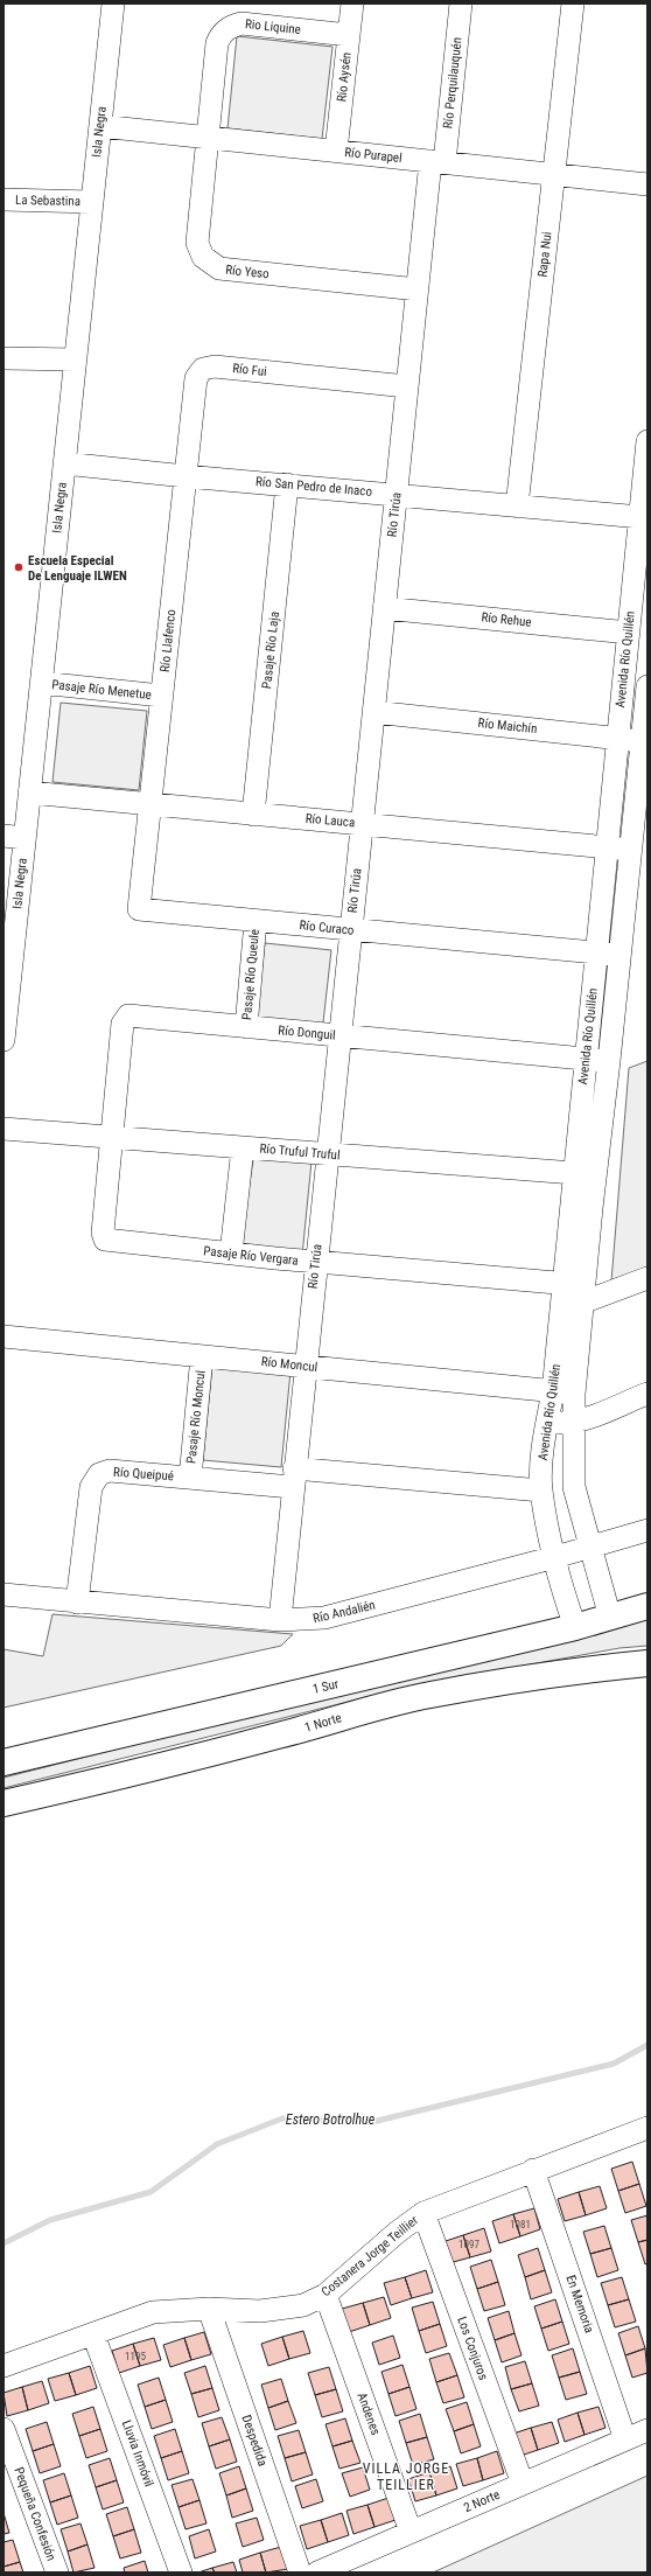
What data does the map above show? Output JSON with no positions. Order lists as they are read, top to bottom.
{
  "streets": {
    "main road": ["1 Sur", "1 Norte"],
    "street": [
      "Rio Liquine",
      "Río Aysén",
      "Río Perquilauquén",
      "Isla Negra",
      "Río Purapel",
      "La Sebastina",
      "Rapa Nui",
      "Río Yeso",
      "Río Fui",
      "Río San Pedro de Inaco",
      "Río Tirúa",
      "Río Rehue",
      "Río Llafenco",
      "Pasaje Río Laja",
      "Avenida Río Quillén",
      "Pasaje Río Menetue",
      "Río Maichín",
      "Río Lauca",
      "Río Curaco",
      "Pasaje Río Queule",
      "Río Donguil",
      "Río Truful Truful",
      "Pasaje Río Vergara",
      "Río Moncul",
      "Pasaje Río Moncul",
      "Río Queipué",
      "Río Andalién",
      "Costanera Jorge Teillier",
      "En Memoria",
      "Los Conjuros",
      "Andenes",
      "Despedida",
      "Lluvia Inmóvil",
      "2 Norte",
      "Pequeña Confesión"
    ]
  },
  "crossings": [
    ["Rio Liquine", "Río Aysén"],
    ["Rio Liquine", "Río Purapel"],
    ["Rio Liquine", "Río Yeso"],
    ["Río Aysén", "Río Purapel"],
    ["Río Perquilauquén", "Río Purapel"],
    ["Río Perquilauquén", "Río Tirúa"],
    ["Isla Negra", "Río Purapel"],
    ["Isla Negra", "La Sebastina"],
    ["Isla Negra", "Río San Pedro de Inaco"],
    ["Isla Negra", "Pasaje Río Menetue"],
    ["Isla Negra", "Río Lauca"],
    ["Río Purapel", "Rapa Nui"],
    ["Río Purapel", "Río Yeso"],
    ["Río Purapel", "Río Tirúa"],
    ["Rapa Nui", "Río San Pedro de Inaco"],
    ["Río Yeso", "Río Tirúa"],
    ["Río Fui", "Río San Pedro de Inaco"],
    ["Río Fui", "Río Tirúa"],
    ["Río Fui", "Río Llafenco"],
    ["Río San Pedro de Inaco", "Río Tirúa"],
    ["Río San Pedro de Inaco", "Río Llafenco"],
    ["Río San Pedro de Inaco", "Pasaje Río Laja"],
    ["Río San Pedro de Inaco", "Avenida Río Quillén"],
    ["Río Tirúa", "Río Rehue"],
    ["Río Tirúa", "Río Maichín"],
    ["Río Tirúa", "Río Lauca"],
    ["Río Tirúa", "Río Curaco"],
    ["Río Tirúa", "Río Donguil"],
    ["Río Tirúa", "Río Truful Truful"],
    ["Río Tirúa", "Pasaje Río Vergara"],
    ["Río Tirúa", "Río Moncul"],
    ["Río Tirúa", "Río Queipué"],
    ["Río Tirúa", "Río Andalién"],
    ["Río Rehue", "Avenida Río Quillén"],
    ["Río Llafenco", "Pasaje Río Menetue"],
    ["Río Llafenco", "Río Lauca"],
    ["Río Llafenco", "Río Curaco"],
    ["Pasaje Río Laja", "Río Lauca"],
    ["Avenida Río Quillén", "Río Maichín"],
    ["Avenida Río Quillén", "Río Lauca"],
    ["Avenida Río Quillén", "Río Curaco"],
    ["Avenida Río Quillén", "Río Donguil"],
    ["Avenida Río Quillén", "Río Truful Truful"],
    ["Avenida Río Quillén", "Pasaje Río Vergara"],
    ["Avenida Río Quillén", "Río Moncul"],
    ["Avenida Río Quillén", "Río Queipué"],
    ["Avenida Río Quillén", "Río Andalién"],
    ["Avenida Río Quillén", "1 Sur"],
    ["Río Lauca", "Río Curaco"],
    ["Río Curaco", "Pasaje Río Queule"],
    ["Pasaje Río Queule", "Río Donguil"],
    ["Río Donguil", "Río Truful Truful"],
    ["Río Donguil", "Pasaje Río Vergara"],
    ["Río Truful Truful", "Pasaje Río Vergara"],
    ["Río Moncul", "Pasaje Río Moncul"],
    ["Pasaje Río Moncul", "Río Queipué"],
    ["Río Queipué", "Río Andalién"],
    ["Costanera Jorge Teillier", "En Memoria"],
    ["Costanera Jorge Teillier", "Los Conjuros"],
    ["Costanera Jorge Teillier", "Andenes"],
    ["Costanera Jorge Teillier", "Despedida"],
    ["Costanera Jorge Teillier", "Lluvia Inmóvil"],
    ["En Memoria", "2 Norte"],
    ["Los Conjuros", "2 Norte"],
    ["Andenes", "2 Norte"]
  ],
  "districts": ["VILLA JORGE TEILLIER"],
  "water": ["Estero Botrolhue"],
  "places": ["Escuela Especial De Lenguaje ILWEN"],
  "house_numbers": ["1081", "1097", "1195"]
}
